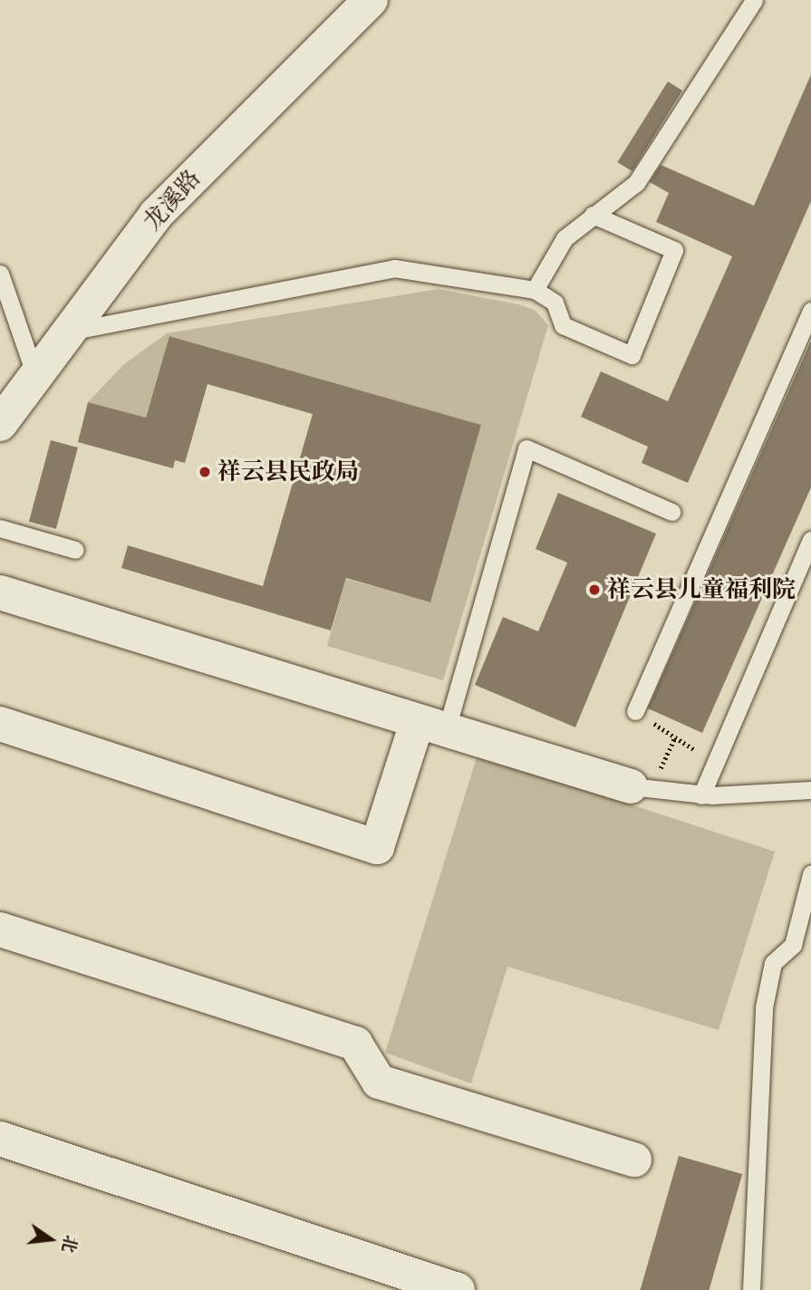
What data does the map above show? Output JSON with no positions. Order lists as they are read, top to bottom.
{
  "streets": {
    "street": ["龙溪路"]
  },
  "places": ["祥云县民政局", "祥云县儿童福利院"],
  "north": "right"
}
